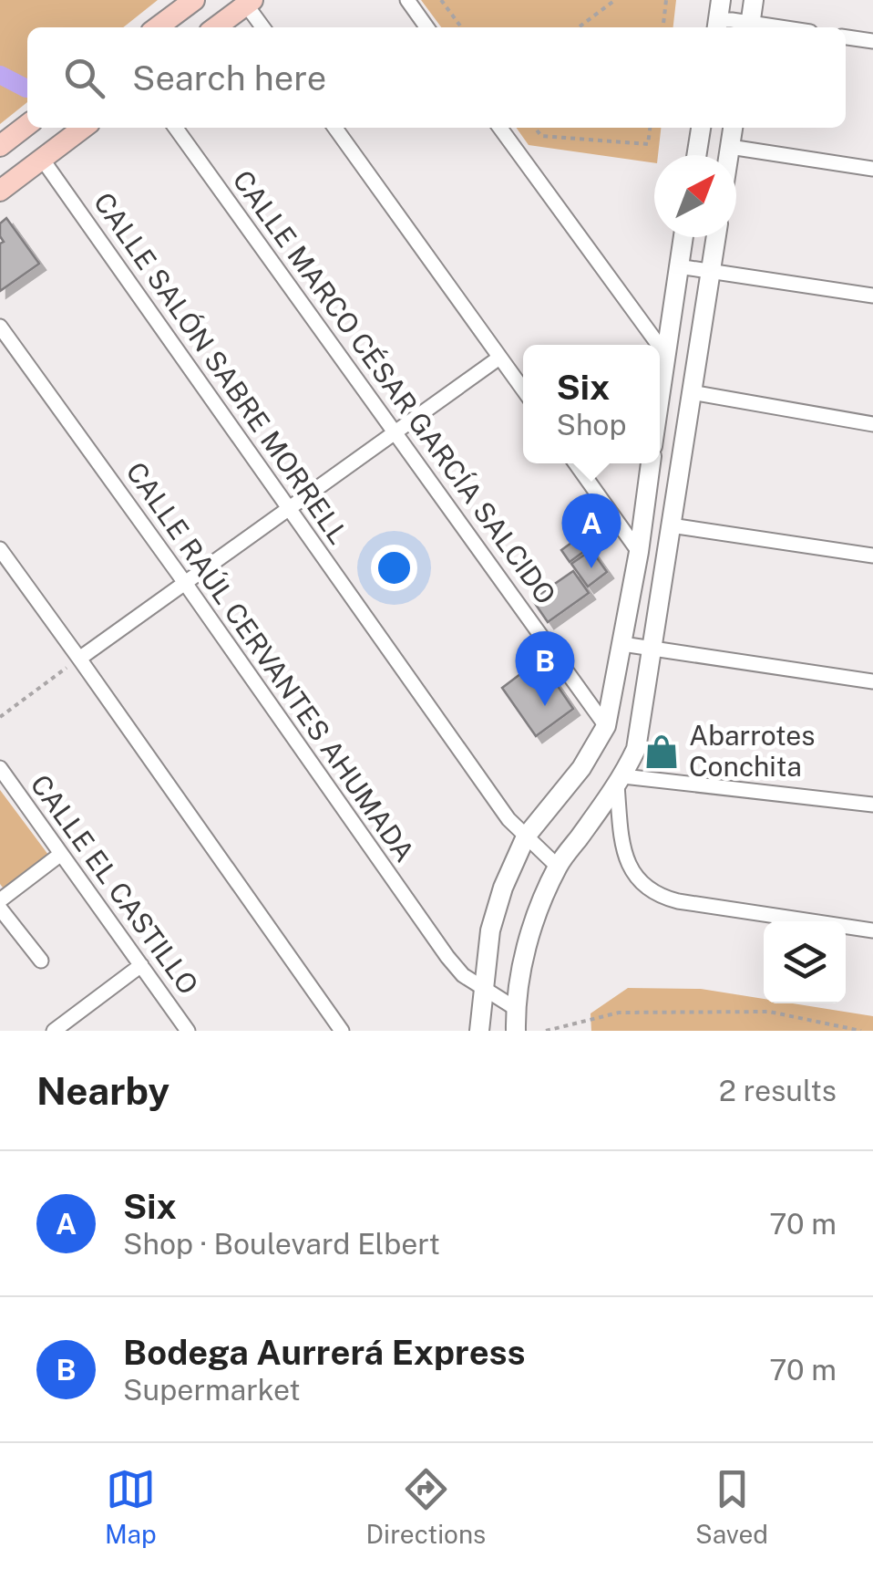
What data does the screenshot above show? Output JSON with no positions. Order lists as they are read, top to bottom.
{
  "streets": {
    "street": [
      "CALLE SALÓN SABRE MORRELL",
      "CALLE MARCO CÉSAR GARCÍA SALCIDO",
      "CALLE RAÚL CERVANTES AHUMADA",
      "CALLE EL CASTILLO"
    ]
  },
  "places": {
    "shop": ["Abarrotes Conchita"]
  },
  "north": "top right",
  "page": {
    "search": "Search here",
    "popup": ["Six", "Shop"],
    "pins": ["A", "B"],
    "heading": ["Nearby", "2 results"],
    "list": [
      {
        "mark": "A",
        "name": "Six",
        "note": "Shop · Boulevard Elbert",
        "value": "70 m"
      },
      {
        "mark": "B",
        "name": "Bodega Aurrerá Express",
        "note": "Supermarket",
        "value": "70 m"
      }
    ],
    "nav": ["Map", "Directions", "Saved"]
  }
}
